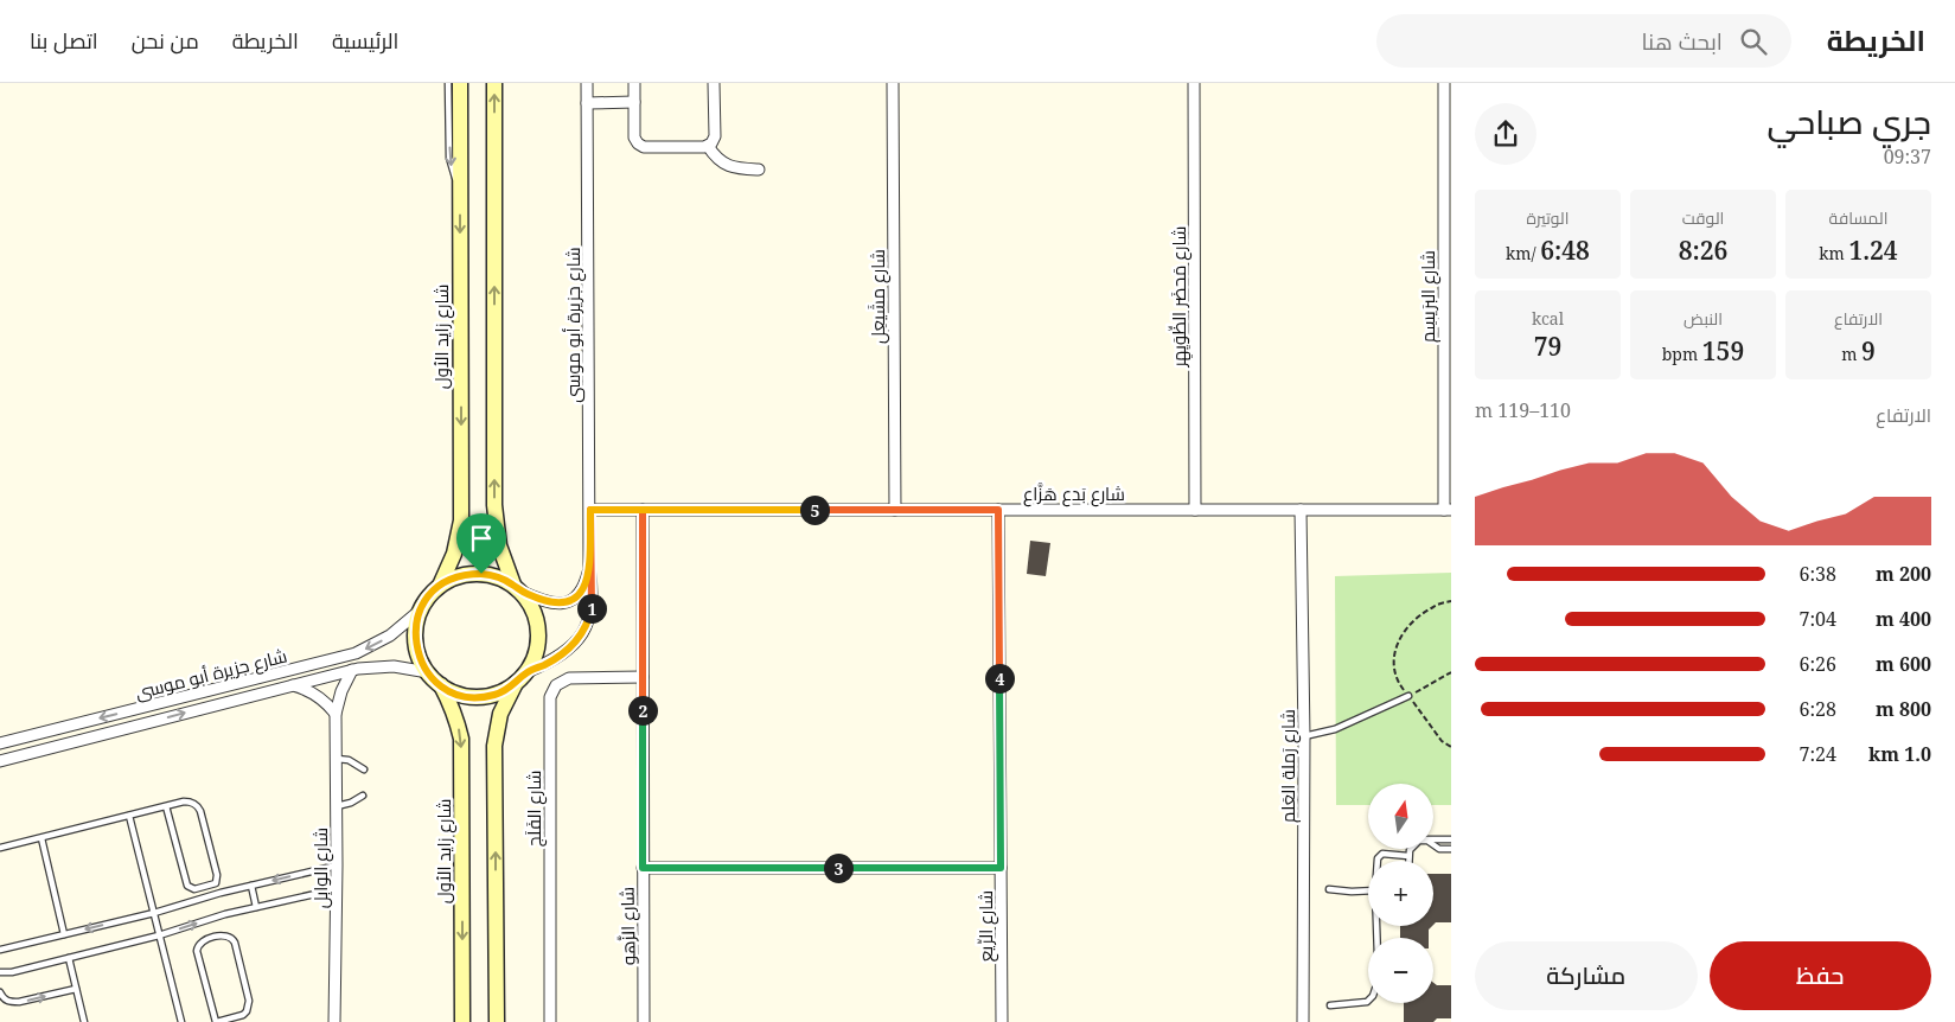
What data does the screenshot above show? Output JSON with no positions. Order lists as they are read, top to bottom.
{
  "streets": {
    "main road": ["شارع زايد الأول"],
    "street": [
      "شارع مشَيعِل",
      "شارع مَحضَر الظِّوَيِهِر",
      "شارع البرَيسِم",
      "شارع جزيرة أبو موسى",
      "شارع بَدع هَزَّاع",
      "شارع رَملة العَلم",
      "شارع الفَلَج",
      "شارع الوابِل",
      "شارع الزَّهو",
      "شارع الرِّيع"
    ]
  },
  "crossings": [
    ["شارع مشَيعِل", "شارع بَدع هَزَّاع"],
    ["شارع مَحضَر الظِّوَيِهِر", "شارع بَدع هَزَّاع"],
    ["شارع البرَيسِم", "شارع بَدع هَزَّاع"],
    ["شارع جزيرة أبو موسى", "شارع زايد الأول"],
    ["شارع جزيرة أبو موسى", "شارع بَدع هَزَّاع"],
    ["شارع جزيرة أبو موسى", "شارع الوابِل"],
    ["شارع بَدع هَزَّاع", "شارع رَملة العَلم"],
    ["شارع بَدع هَزَّاع", "شارع الزَّهو"],
    ["شارع بَدع هَزَّاع", "شارع الرِّيع"],
    ["شارع الفَلَج", "شارع الزَّهو"]
  ],
  "north": "top",
  "page": {
    "header": "الخريطة",
    "search": "ابحث هنا",
    "nav": [
      "الرئيسية",
      "الخريطة",
      "من نحن",
      "اتصل بنا"
    ],
    "heading": ["جري صباحي", "09:37"],
    "stats": [
      ["المسافة", "1.24 km"],
      ["الوقت", "8:26"],
      ["الوتيرة", "6:48 /km"],
      ["الارتفاع", "9 m"],
      ["النبض", "159 bpm"],
      ["kcal", "79"]
    ],
    "chart": ["الارتفاع", "110–119 m"],
    "pins": [
      "5",
      "1",
      "4",
      "2",
      "3"
    ],
    "list": [
      {
        "name": "200 m",
        "note": "6:38"
      },
      {
        "name": "400 m",
        "note": "7:04"
      },
      {
        "name": "600 m",
        "note": "6:26"
      },
      {
        "name": "800 m",
        "note": "6:28"
      },
      {
        "name": "1.0 km",
        "note": "7:24"
      }
    ],
    "map_buttons": ["+", "−"],
    "buttons": ["حفظ", "مشاركة"]
  }
}
